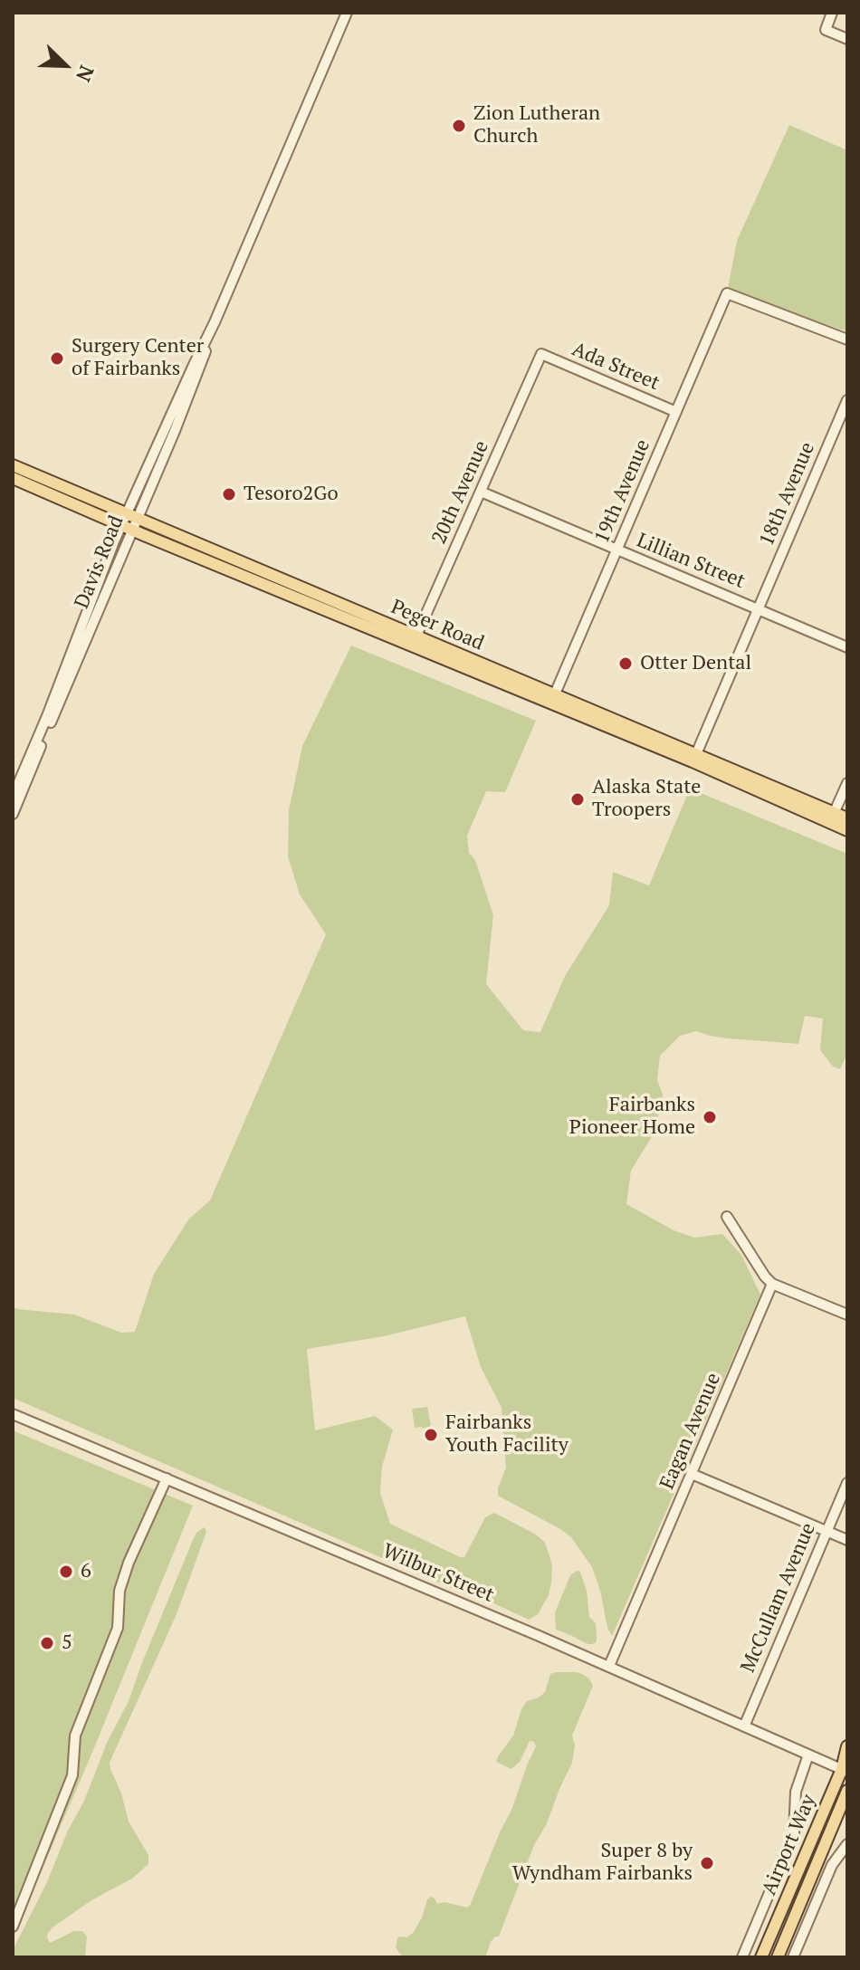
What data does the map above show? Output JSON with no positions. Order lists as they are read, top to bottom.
{
  "streets": {
    "main road": ["Peger Road", "Airport Way"],
    "street": [
      "Ada Street",
      "19th Avenue",
      "20th Avenue",
      "18th Avenue",
      "Lillian Street",
      "Davis Road",
      "Eagan Avenue",
      "Wilbur Street",
      "McCullam Avenue"
    ]
  },
  "crossings": [
    ["Ada Street", "19th Avenue"],
    ["Ada Street", "20th Avenue"],
    ["19th Avenue", "Lillian Street"],
    ["19th Avenue", "Peger Road"],
    ["20th Avenue", "Lillian Street"],
    ["20th Avenue", "Peger Road"],
    ["18th Avenue", "Lillian Street"],
    ["18th Avenue", "Peger Road"],
    ["Davis Road", "Peger Road"],
    ["Eagan Avenue", "Wilbur Street"],
    ["Wilbur Street", "McCullam Avenue"],
    ["Wilbur Street", "Airport Way"]
  ],
  "places": [
    "Zion Lutheran Church",
    "Surgery Center of Fairbanks",
    "Tesoro2Go",
    "Otter Dental",
    "Alaska State Troopers",
    "Fairbanks Pioneer Home",
    "Fairbanks Youth Facility",
    "6",
    "5",
    "Super 8 by Wyndham Fairbanks"
  ],
  "north": "bottom right"
}
